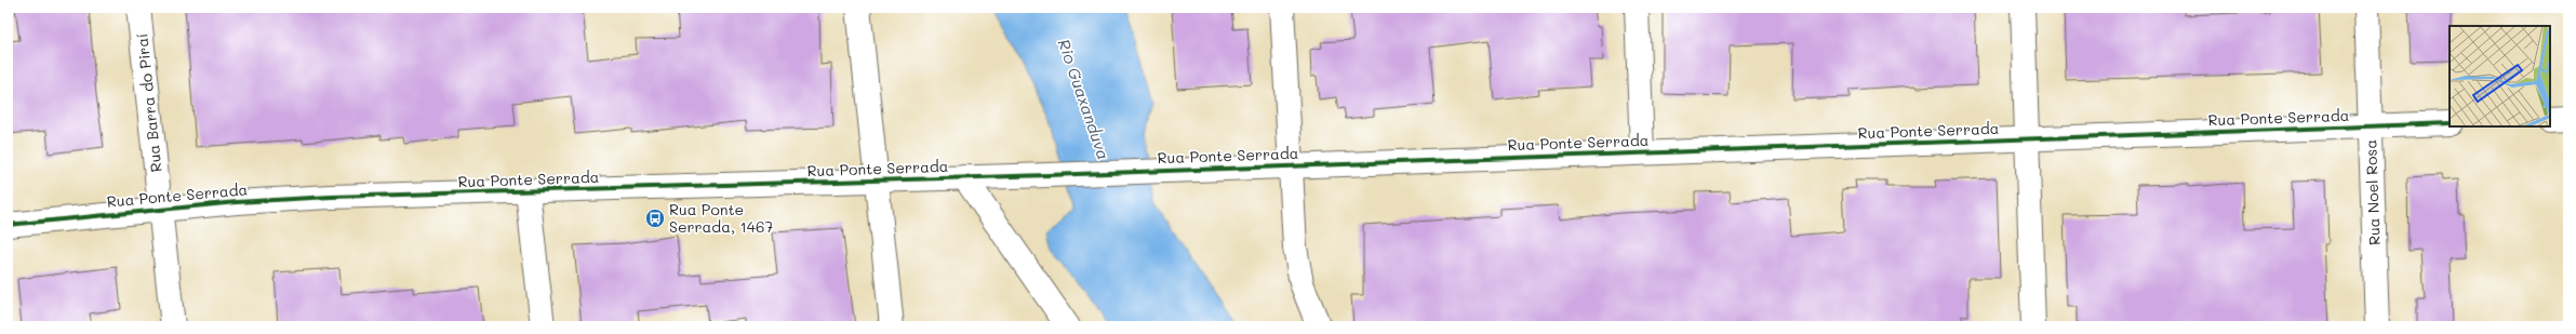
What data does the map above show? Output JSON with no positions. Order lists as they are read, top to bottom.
{
  "streets": {
    "street": ["Rua Barra do Piraí", "Rua Ponte Serrada", "Rua Noel Rosa"]
  },
  "crossings": [
    ["Rua Barra do Piraí", "Rua Ponte Serrada"],
    ["Rua Ponte Serrada", "Rua Noel Rosa"]
  ],
  "water": ["Rio Guaxanduva"],
  "places": {
    "bus stop": ["Rua Ponte Serrada, 1467"]
  }
}
